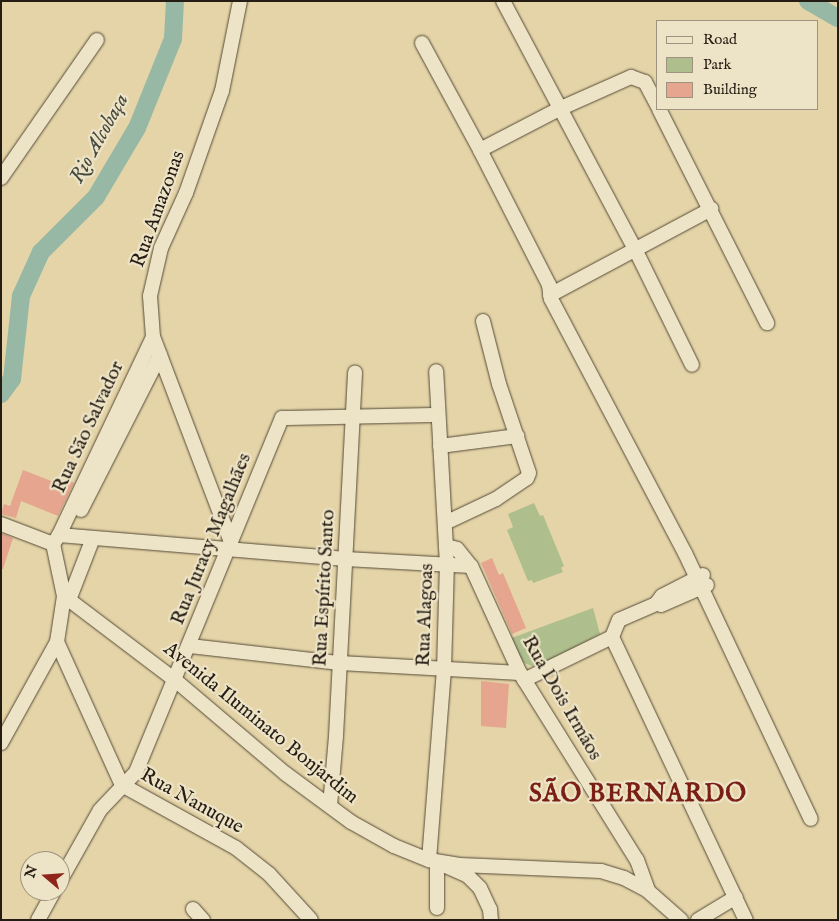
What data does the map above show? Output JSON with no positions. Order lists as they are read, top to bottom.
{
  "streets": {
    "street": [
      "Rua Amazonas",
      "Rua São Salvador",
      "Rua Juracy Magalhães",
      "Rua Espírito Santo",
      "Rua Alagoas",
      "Rua Dois Irmãos",
      "Avenida Iluminato Bonjardim",
      "Rua Nanuque"
    ]
  },
  "crossings": [
    ["Rua Amazonas", "Rua São Salvador"],
    ["Rua Amazonas", "Rua Juracy Magalhães"],
    ["Rua Juracy Magalhães", "Rua Espírito Santo"],
    ["Rua Juracy Magalhães", "Avenida Iluminato Bonjardim"],
    ["Rua Juracy Magalhães", "Rua Nanuque"],
    ["Rua Espírito Santo", "Avenida Iluminato Bonjardim"],
    ["Rua Alagoas", "Rua Dois Irmãos"],
    ["Rua Alagoas", "Avenida Iluminato Bonjardim"],
    ["Rua Dois Irmãos", "Avenida Iluminato Bonjardim"]
  ],
  "districts": ["SÃO BERNARDO"],
  "water": ["Rio Alcobaça"],
  "legend": ["Road", "Park", "Building"],
  "north": "left"
}
